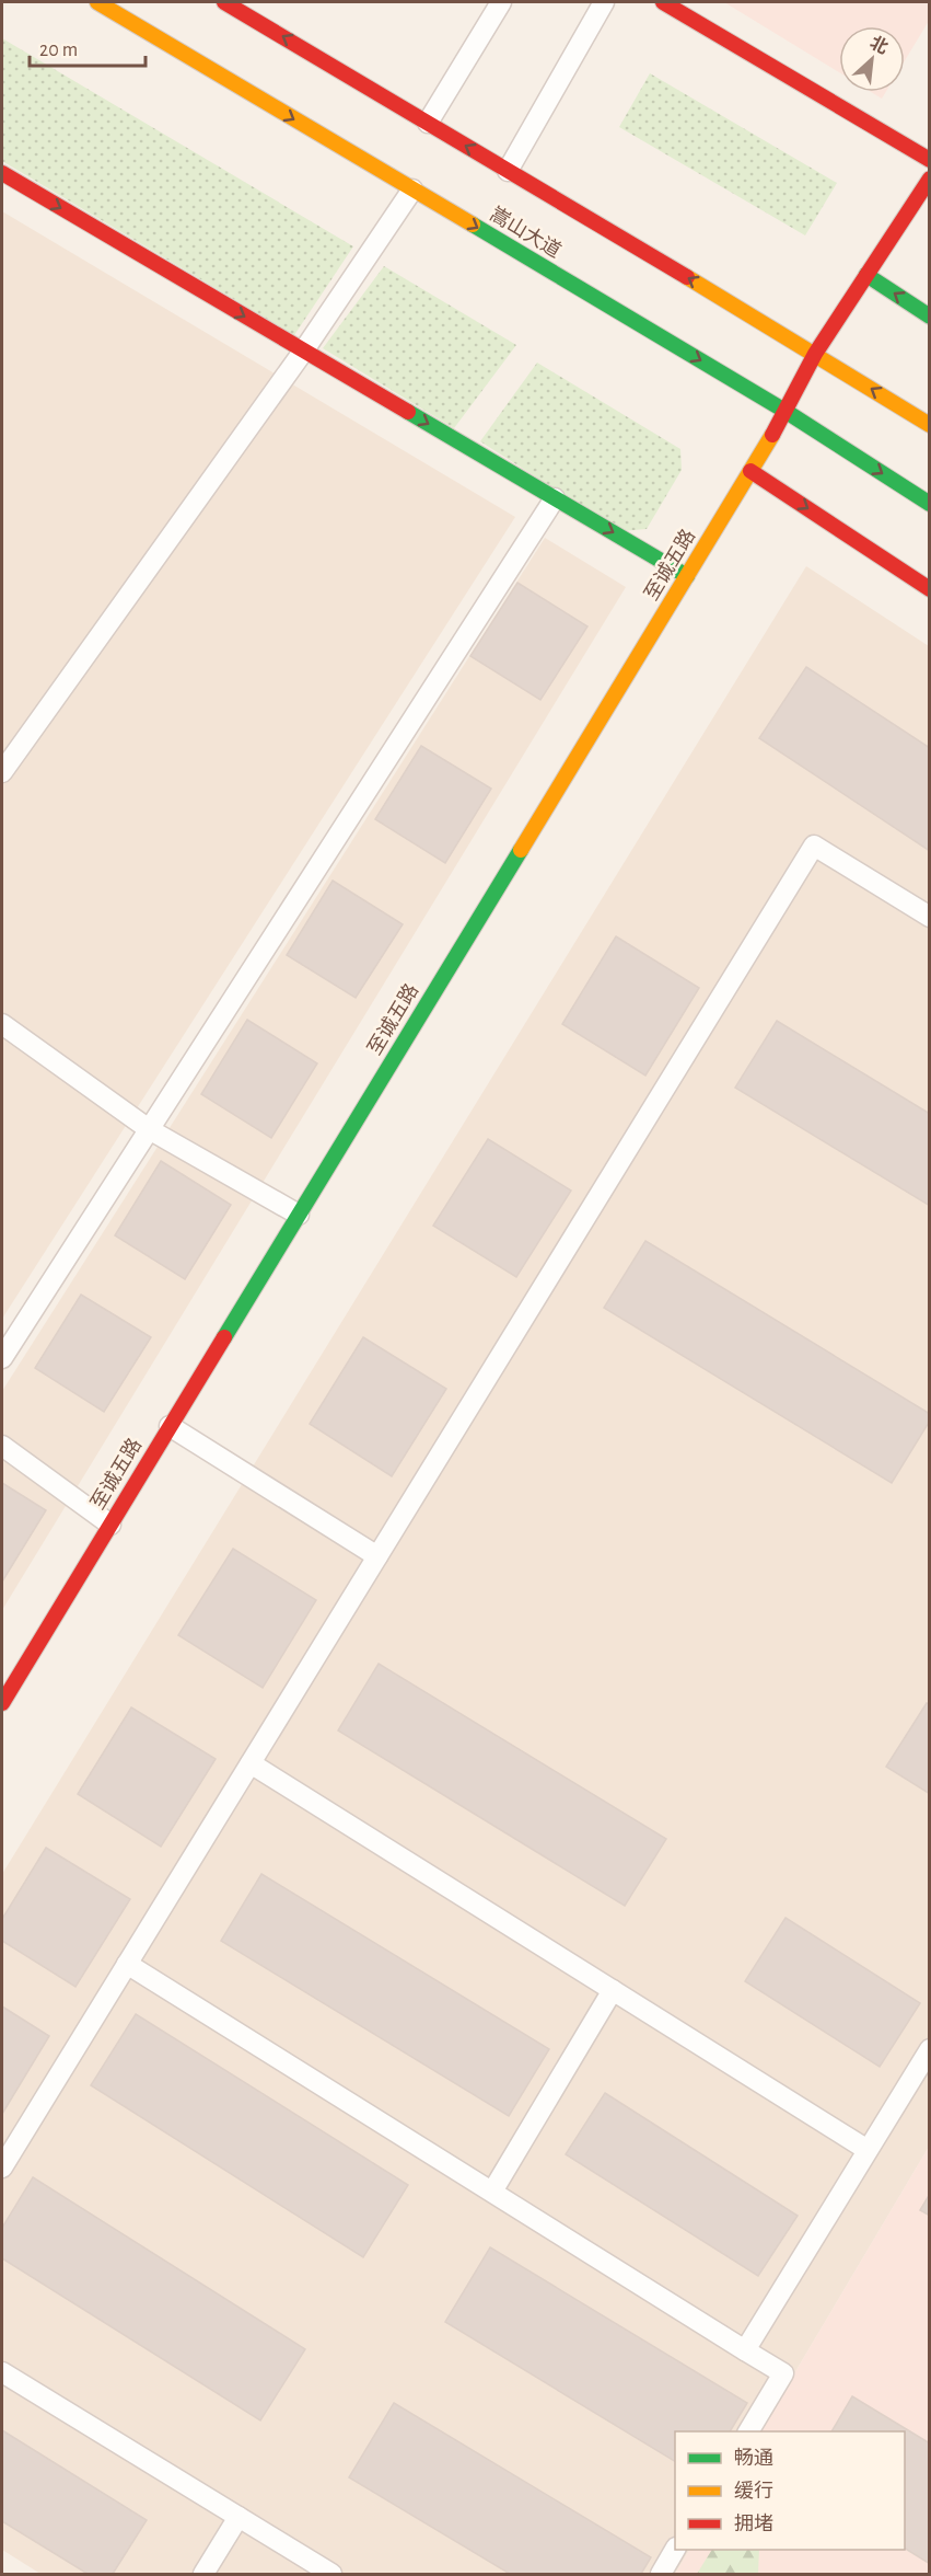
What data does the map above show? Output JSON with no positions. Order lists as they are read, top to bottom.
{
  "streets": {
    "main road": ["嵩山大道", "至诚五路"]
  },
  "crossings": [
    ["嵩山大道", "至诚五路"]
  ],
  "legend": ["畅通", "缓行", "拥堵"],
  "scale_bar": "20 m",
  "north": "top right"
}
